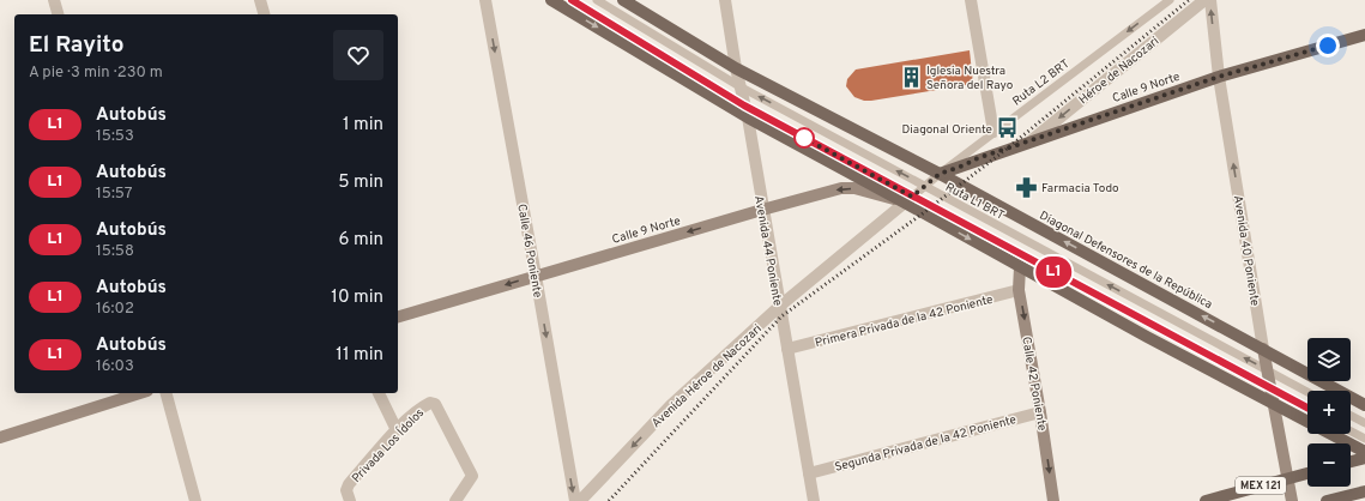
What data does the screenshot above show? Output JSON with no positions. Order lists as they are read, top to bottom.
{
  "streets": {
    "main road": [
      "Calle 9 Norte",
      "Avenida 40 Poniente",
      "Diagonal Defensores de la República",
      "Calle 42 Poniente",
      "MEX 121"
    ],
    "street": [
      "Héroe de Nacozari",
      "Calle 46 Poniente",
      "Avenida 44 Poniente",
      "Primera Privada de la 42 Poniente",
      "Avenida Héroe de Nacozari",
      "Segunda Privada de la 42 Poniente",
      "Privada Los Ídolos"
    ],
    "lane": ["Ruta L2 BRT", "Ruta L1 BRT"]
  },
  "crossings": [
    ["Héroe de Nacozari", "Calle 9 Norte"],
    ["Ruta L2 BRT", "Calle 9 Norte"],
    ["Ruta L2 BRT", "Ruta L1 BRT"],
    ["Ruta L2 BRT", "Diagonal Defensores de la República"],
    ["Ruta L2 BRT", "Avenida Héroe de Nacozari"],
    ["Calle 9 Norte", "Calle 46 Poniente"],
    ["Calle 9 Norte", "Avenida 44 Poniente"],
    ["Calle 9 Norte", "Avenida 40 Poniente"],
    ["Calle 9 Norte", "Diagonal Defensores de la República"],
    ["Calle 9 Norte", "Avenida Héroe de Nacozari"],
    ["Ruta L1 BRT", "Avenida 44 Poniente"],
    ["Ruta L1 BRT", "Avenida 40 Poniente"],
    ["Avenida 44 Poniente", "Diagonal Defensores de la República"],
    ["Avenida 44 Poniente", "Primera Privada de la 42 Poniente"],
    ["Avenida 44 Poniente", "Avenida Héroe de Nacozari"],
    ["Avenida 44 Poniente", "Segunda Privada de la 42 Poniente"],
    ["Avenida 40 Poniente", "Diagonal Defensores de la República"],
    ["Avenida 40 Poniente", "MEX 121"],
    ["Primera Privada de la 42 Poniente", "Calle 42 Poniente"],
    ["Calle 42 Poniente", "Segunda Privada de la 42 Poniente"]
  ],
  "one_way": [
    "Héroe de Nacozari",
    "Ruta L2 BRT",
    "Calle 9 Norte",
    "Calle 46 Poniente",
    "Avenida 40 Poniente",
    "Avenida Héroe de Nacozari",
    "Calle 42 Poniente"
  ],
  "places": {
    "building": ["Iglesia Nuestra Señora del Rayo"],
    "bus stop": ["Diagonal Oriente"],
    "pharmacy": ["Farmacia Todo"]
  },
  "lines": ["bus line L1"],
  "page": {
    "on_map": "L1",
    "heading": ["El Rayito", "A pie · 3 min · 230 m"],
    "list": [
      {
        "mark": "L1",
        "name": "Autobús",
        "note": "15:53",
        "value": "1 min"
      },
      {
        "mark": "L1",
        "name": "Autobús",
        "note": "15:57",
        "value": "5 min"
      },
      {
        "mark": "L1",
        "name": "Autobús",
        "note": "15:58",
        "value": "6 min"
      },
      {
        "mark": "L1",
        "name": "Autobús",
        "note": "16:02",
        "value": "10 min"
      },
      {
        "mark": "L1",
        "name": "Autobús",
        "note": "16:03",
        "value": "11 min"
      }
    ],
    "map_buttons": ["+", "−"]
  }
}
